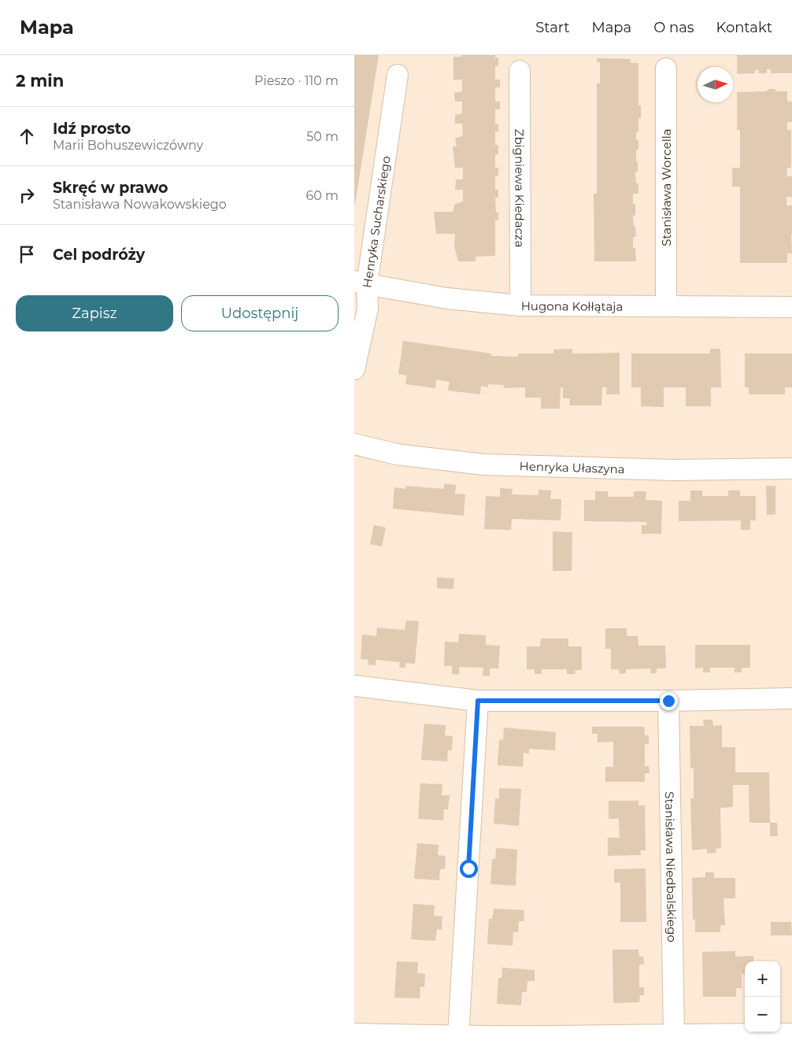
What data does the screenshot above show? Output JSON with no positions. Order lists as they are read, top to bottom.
{
  "streets": {
    "street": [
      "Stanisława Worcella",
      "Zbigniewa Kiedacza",
      "Henryka Sucharskiego",
      "Hugona Kołłątaja",
      "Henryka Ułaszyna",
      "Stanisława Niedbalskiego"
    ]
  },
  "crossings": [
    ["Stanisława Worcella", "Hugona Kołłątaja"],
    ["Zbigniewa Kiedacza", "Hugona Kołłątaja"],
    ["Henryka Sucharskiego", "Hugona Kołłątaja"]
  ],
  "north": "right",
  "page": {
    "header": "Mapa",
    "nav": [
      "Start",
      "Mapa",
      "O nas",
      "Kontakt"
    ],
    "heading": ["2 min", "Pieszo · 110 m"],
    "list": [
      ["Idź prosto", "Marii Bohuszewiczówny", "50 m"],
      ["Skręć w prawo", "Stanisława Nowakowskiego", "60 m"],
      "Cel podróży"
    ],
    "buttons": ["Zapisz", "Udostępnij"],
    "map_buttons": ["+", "−"]
  }
}
